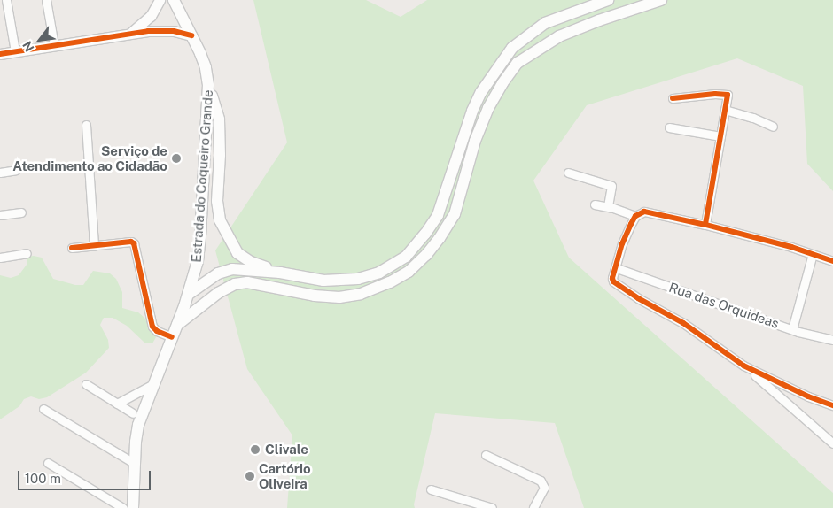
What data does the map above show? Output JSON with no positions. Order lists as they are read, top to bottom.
{
  "streets": {
    "main road": ["Estrada do Coqueiro Grande"],
    "street": ["Rua das Orquideas"]
  },
  "places": ["Serviço de Atendimento ao Cidadão", "Clivale", "Cartório Oliveira"],
  "scale_bar": "100 m",
  "north": "bottom left"
}
